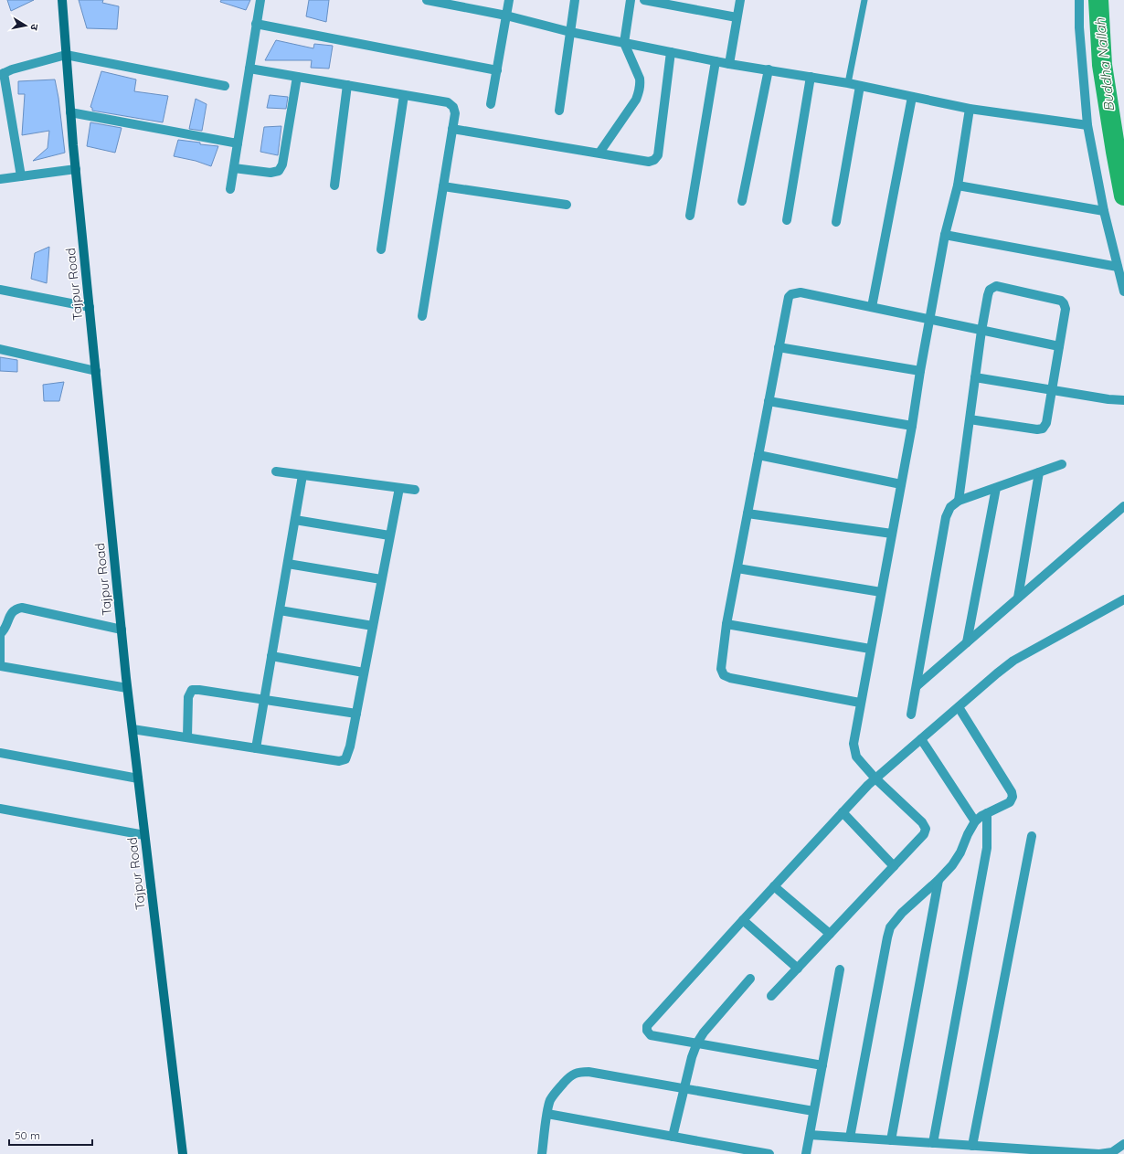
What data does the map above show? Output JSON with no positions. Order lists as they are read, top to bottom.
{
  "streets": {
    "main road": ["Tajpur Road"]
  },
  "water": ["Buddha Nallah"],
  "scale_bar": "50 m",
  "north": "right"
}
